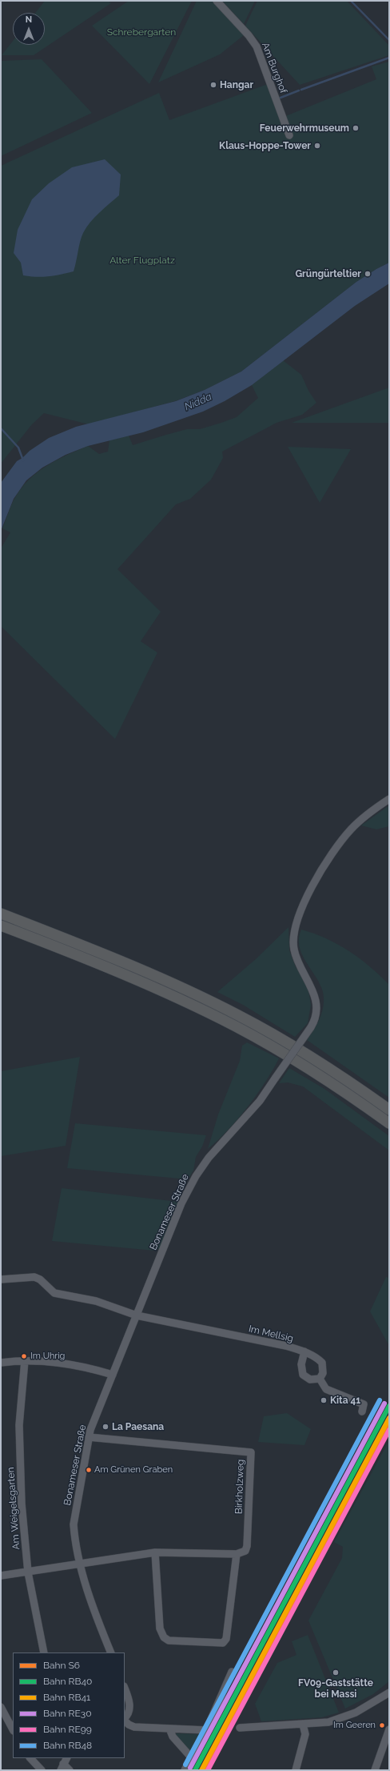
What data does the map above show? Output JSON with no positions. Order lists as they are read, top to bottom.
{
  "streets": {
    "street": [
      "Am Burghof",
      "Bonameser Straße",
      "Im Mellsig",
      "Birkholzweg",
      "Am Weigelsgarten"
    ]
  },
  "crossings": [
    ["Bonameser Straße", "Im Mellsig"],
    ["Bonameser Straße", "Birkholzweg"]
  ],
  "water": ["Nidda"],
  "parks": ["Schrebergarten", "Alter Flugplatz"],
  "places": [
    "Hangar",
    "Feuerwehrmuseum",
    "Klaus-Hoppe-Tower",
    "Grüngürteltier",
    "Im Uhrig",
    "Kita 41",
    "La Paesana",
    "Am Grünen Graben",
    "FV09-Gaststätte bei Massi",
    "Im Geeren"
  ],
  "lines": [
    "rail line RB48",
    "rail line RE30",
    "rail line RB40",
    "rail line RB41",
    "rail line S6",
    "rail line RE99"
  ],
  "legend": [
    "Bahn S6",
    "Bahn RB40",
    "Bahn RB41",
    "Bahn RE30",
    "Bahn RE99",
    "Bahn RB48"
  ],
  "north": "top"
}
